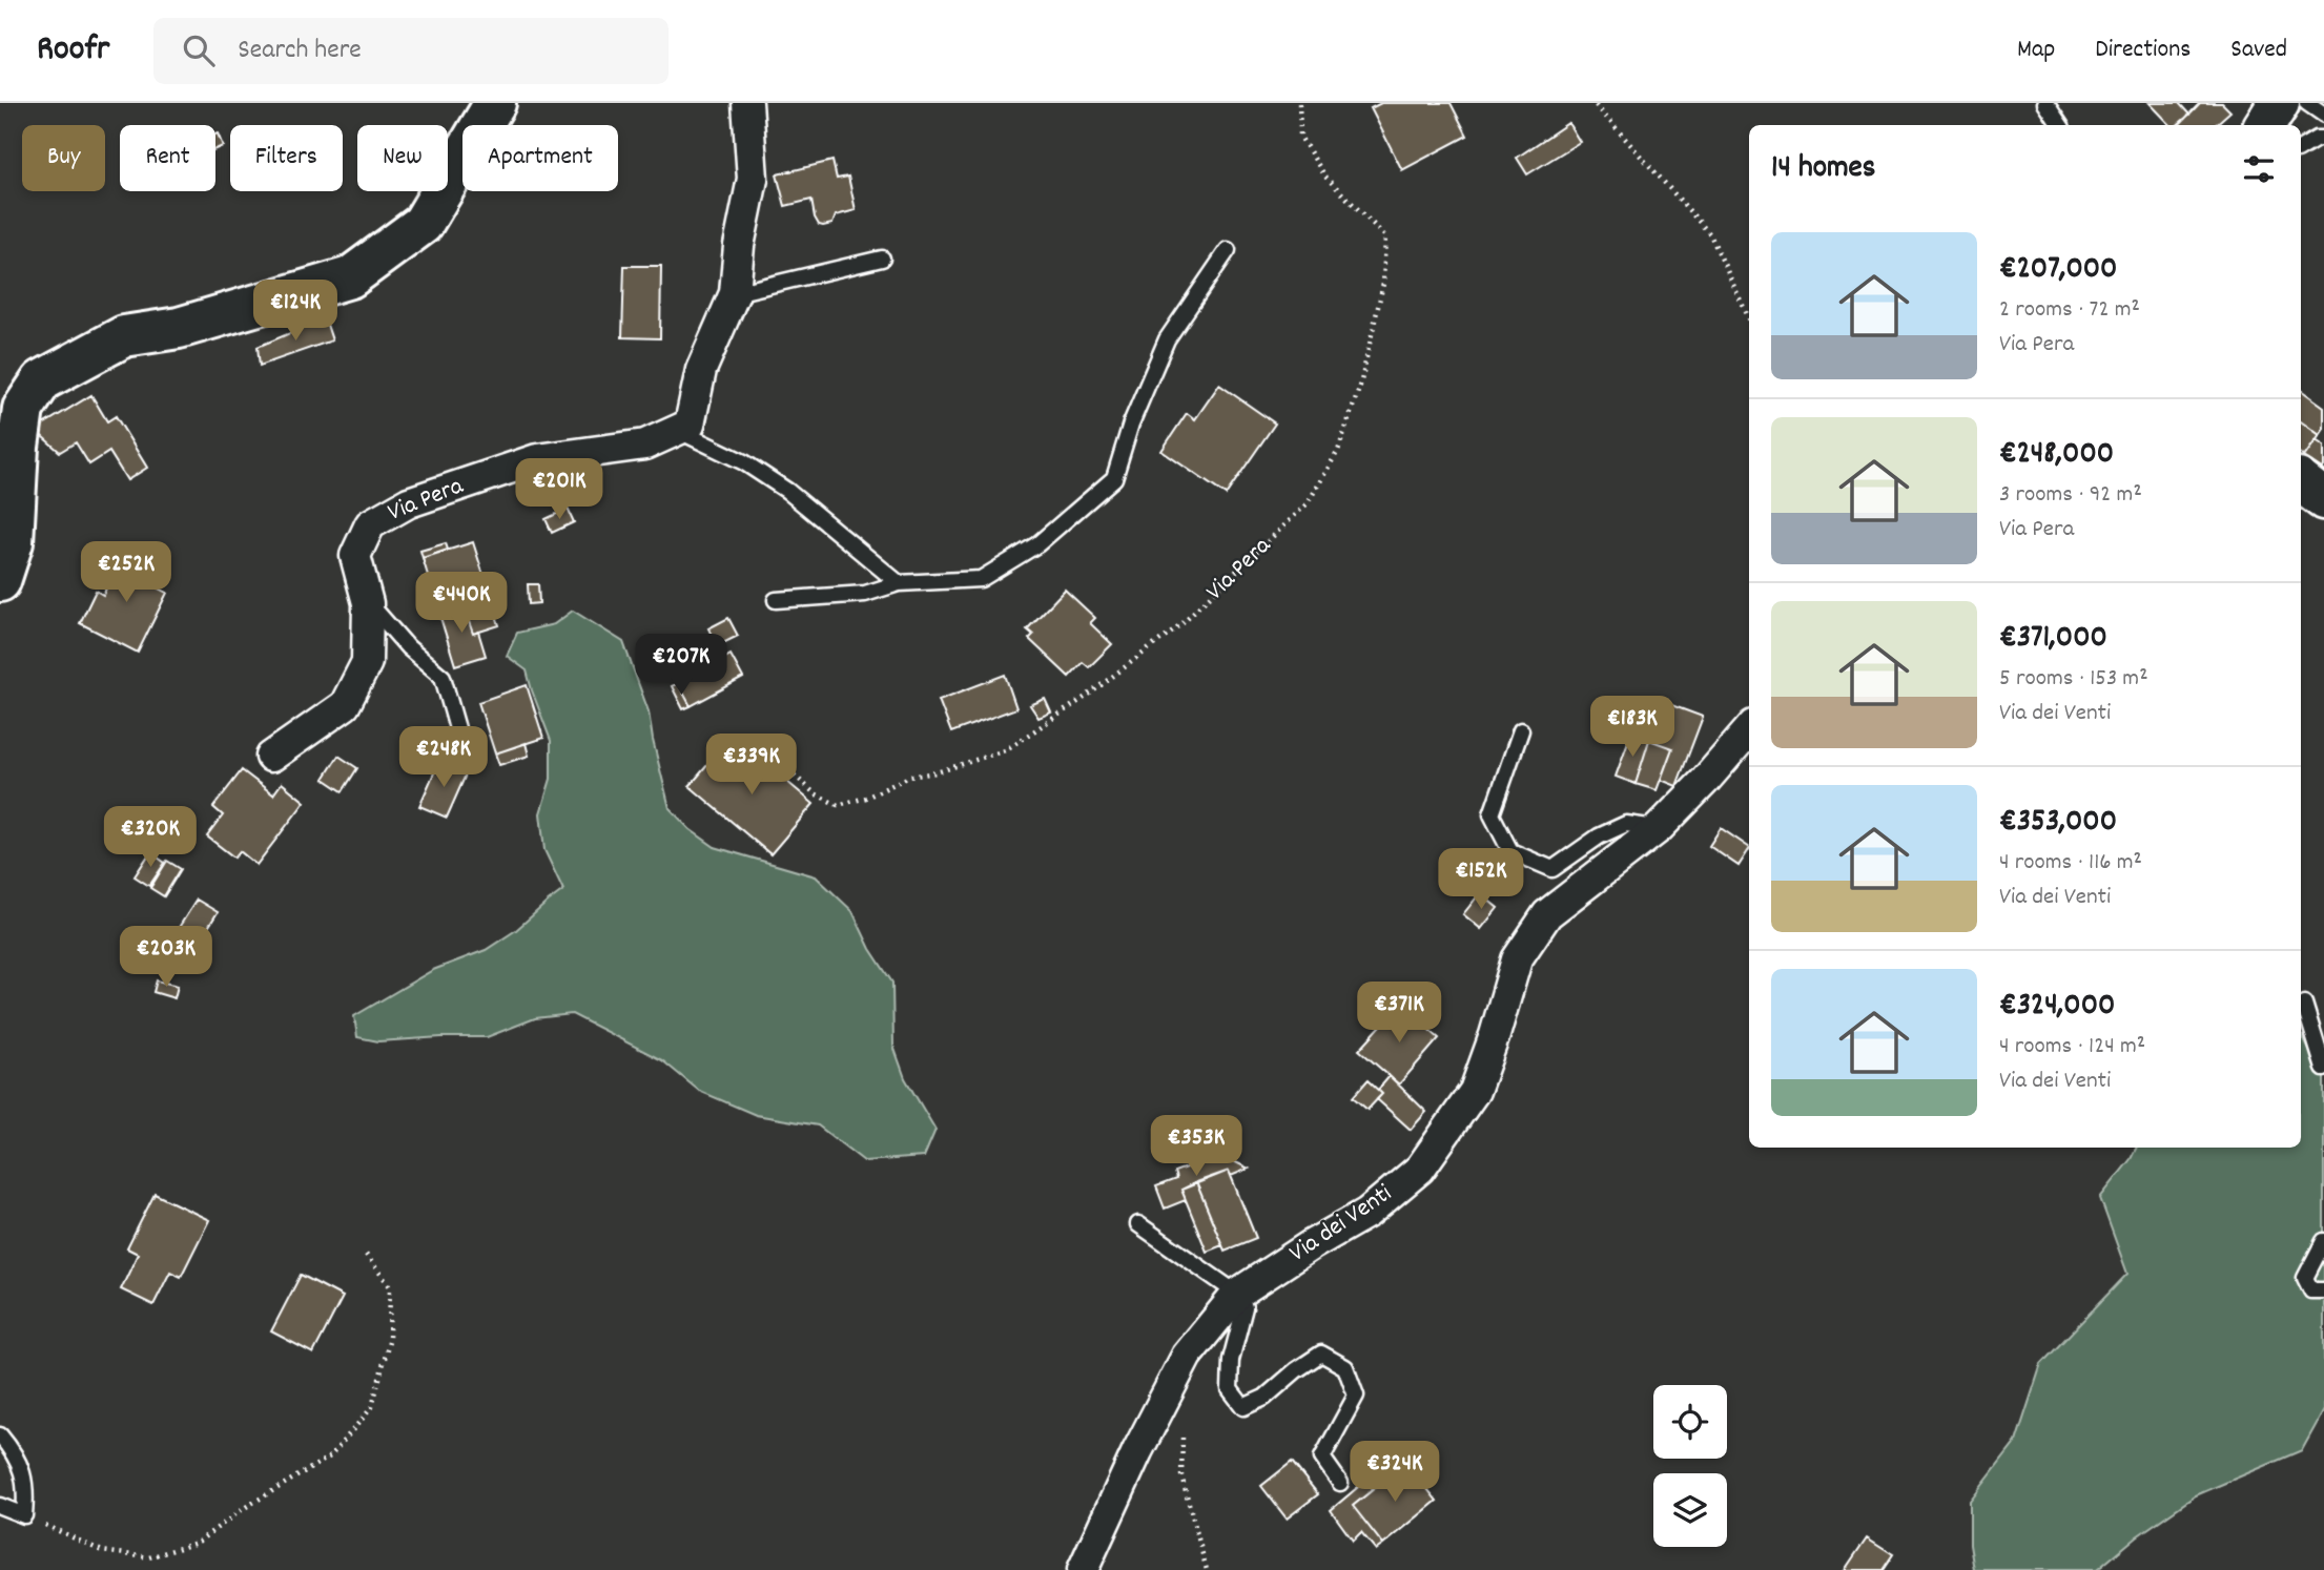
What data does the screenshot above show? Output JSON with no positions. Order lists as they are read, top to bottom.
{
  "streets": {
    "street": ["Via Pera", "Via dei Venti"]
  },
  "page": {
    "header": "Roofr",
    "search": "Search here",
    "nav": ["Map", "Directions", "Saved"],
    "chip": [
      "Buy",
      "Rent",
      "Filters",
      "New",
      "Apartment"
    ],
    "heading": "14 homes",
    "list": [
      {
        "name": "€207,000",
        "note": "2 rooms · 72 m² · Via Pera"
      },
      {
        "name": "€248,000",
        "note": "3 rooms · 92 m² · Via Pera"
      },
      {
        "name": "€371,000",
        "note": "5 rooms · 153 m² · Via dei Venti"
      },
      {
        "name": "€353,000",
        "note": "4 rooms · 116 m² · Via dei Venti"
      },
      {
        "name": "€324,000",
        "note": "4 rooms · 124 m² · Via dei Venti"
      }
    ],
    "price": [
      "€124K",
      "€201K",
      "€252K",
      "€440K",
      "€207K",
      "€183K",
      "€248K",
      "€339K",
      "€320K",
      "€152K",
      "€203K",
      "€371K",
      "€353K",
      "€324K"
    ]
  }
}
